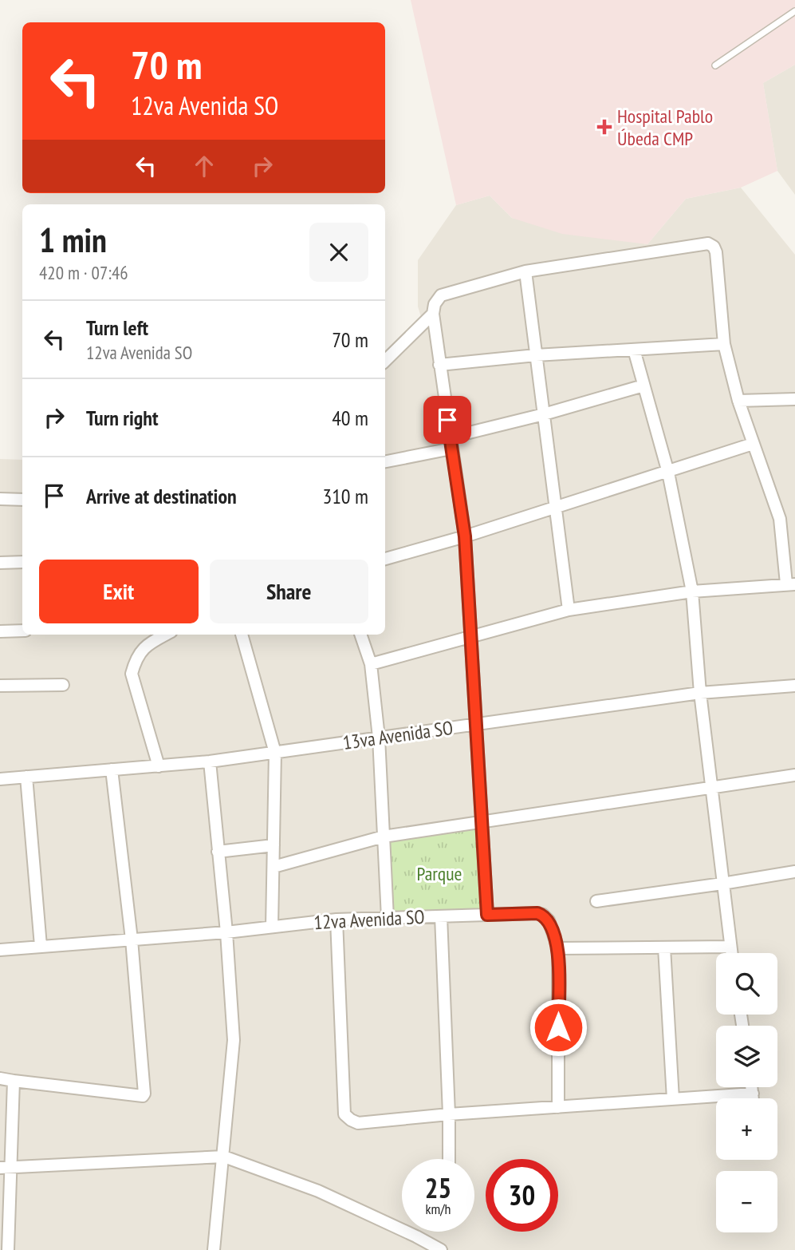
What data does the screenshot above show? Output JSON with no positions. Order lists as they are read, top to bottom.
{
  "streets": {
    "street": ["13va Avenida SO", "12va Avenida SO"]
  },
  "parks": ["Parque"],
  "places": {
    "health": ["Hospital Pablo Úbeda CMP"]
  },
  "page": {
    "turn": ["70 m", "12va Avenida SO"],
    "heading": ["1 min", "420 m · 07:46"],
    "list": [
      {
        "name": "Turn left",
        "note": "12va Avenida SO",
        "value": "70 m"
      },
      {
        "name": "Turn right",
        "value": "40 m"
      },
      {
        "name": "Arrive at destination",
        "value": "310 m"
      }
    ],
    "buttons": ["Exit", "Share"],
    "map_buttons": ["+", "−"],
    "speed": "25 km/h",
    "limit": "30"
  }
}
